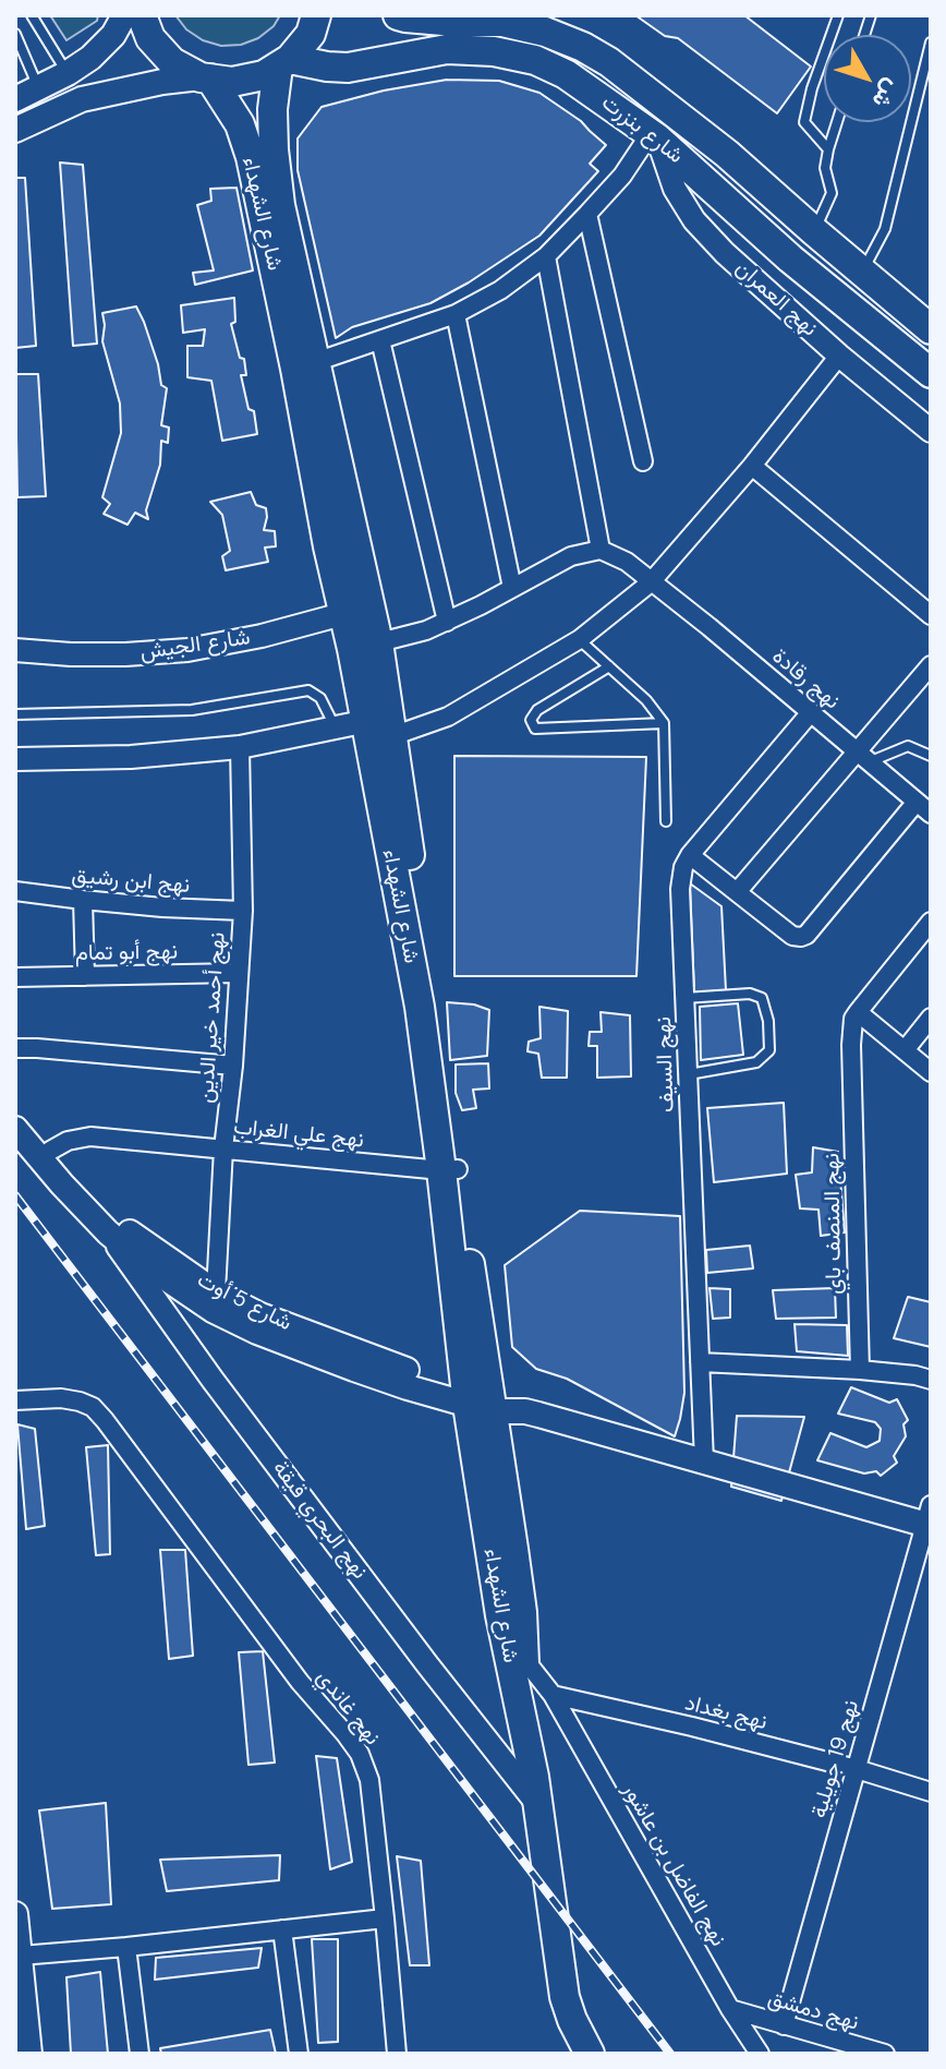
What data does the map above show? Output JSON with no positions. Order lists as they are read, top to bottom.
{
  "streets": {
    "main road": ["شارع بنزرت", "شارع الشهداء", "شارع 5 أوت"],
    "street": [
      "نهج العمران",
      "شارع الجيش",
      "نهج رقادة",
      "نهج ابن رشيق",
      "نهج أبو تمام",
      "نهج أحمد خير الدين",
      "نهج السيف",
      "نهج علي الغراب",
      "نهج المنصف باي",
      "نهج البحري قيقة",
      "نهج غاندي",
      "نهج بغداد",
      "نهج 19 جويلية",
      "نهج الفاضل بن عاشور",
      "نهج دمشق"
    ]
  },
  "crossings": [
    ["شارع بنزرت", "شارع الشهداء"],
    ["شارع بنزرت", "نهج العمران"],
    ["شارع الشهداء", "شارع الجيش"],
    ["شارع الشهداء", "نهج علي الغراب"],
    ["شارع الشهداء", "شارع 5 أوت"],
    ["شارع الشهداء", "نهج البحري قيقة"],
    ["نهج رقادة", "نهج السيف"],
    ["نهج ابن رشيق", "نهج أحمد خير الدين"],
    ["نهج أبو تمام", "نهج أحمد خير الدين"],
    ["نهج أحمد خير الدين", "نهج علي الغراب"],
    ["نهج أحمد خير الدين", "شارع 5 أوت"],
    ["نهج السيف", "شارع 5 أوت"],
    ["نهج علي الغراب", "شارع 5 أوت"],
    ["شارع 5 أوت", "نهج البحري قيقة"],
    ["شارع 5 أوت", "نهج 19 جويلية"],
    ["نهج بغداد", "نهج 19 جويلية"],
    ["نهج بغداد", "نهج الفاضل بن عاشور"],
    ["نهج 19 جويلية", "نهج دمشق"],
    ["نهج الفاضل بن عاشور", "نهج دمشق"]
  ],
  "north": "bottom right"
}
